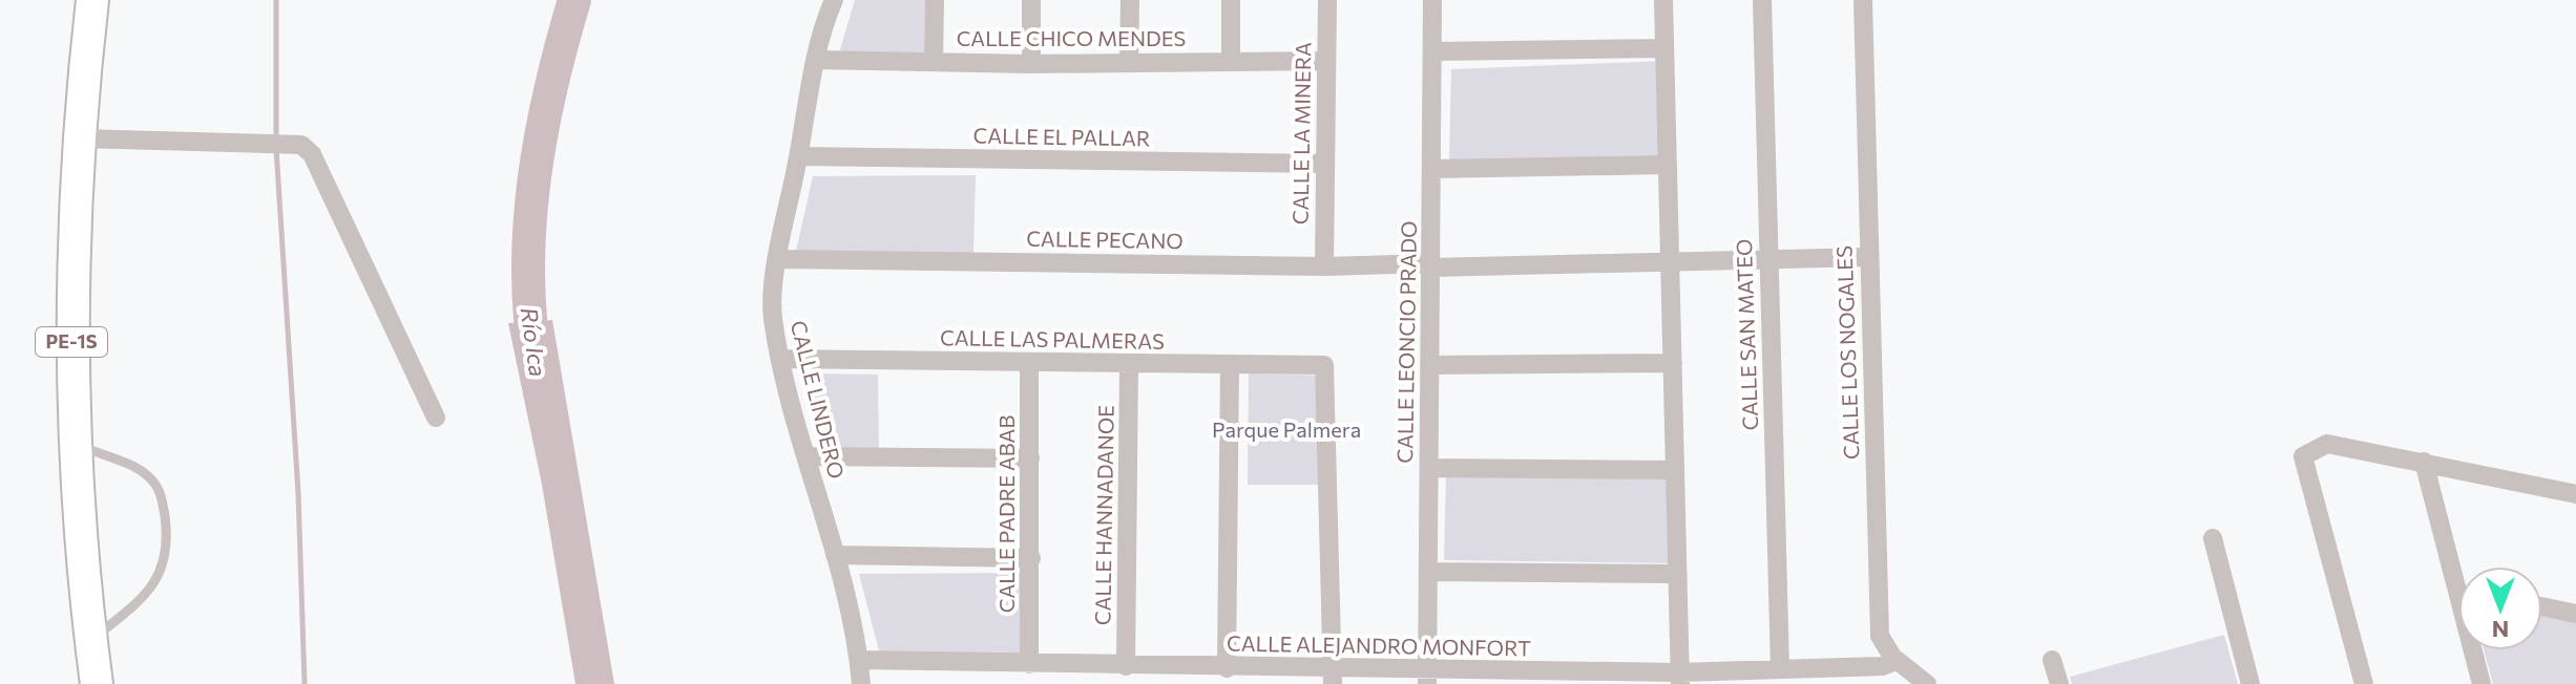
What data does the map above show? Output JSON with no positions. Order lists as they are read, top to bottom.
{
  "streets": {
    "highway": ["PE-1S"],
    "street": [
      "CALLE CHICO MENDES",
      "CALLE LA MINERA",
      "CALLE EL PALLAR",
      "CALLE PECANO",
      "CALLE SAN MATEO",
      "CALLE LAS PALMERAS",
      "CALLE LEONCIO PRADO",
      "CALLE LOS NOGALES",
      "CALLE LINDERO",
      "CALLE PADRE ABAB",
      "CALLE HANNADANOE",
      "CALLE ALEJANDRO MONFORT"
    ]
  },
  "crossings": [
    ["CALLE CHICO MENDES", "CALLE LA MINERA"],
    ["CALLE CHICO MENDES", "CALLE LINDERO"],
    ["CALLE LA MINERA", "CALLE EL PALLAR"],
    ["CALLE LA MINERA", "CALLE PECANO"],
    ["CALLE EL PALLAR", "CALLE LINDERO"],
    ["CALLE PECANO", "CALLE SAN MATEO"],
    ["CALLE PECANO", "CALLE LEONCIO PRADO"],
    ["CALLE PECANO", "CALLE LOS NOGALES"],
    ["CALLE PECANO", "CALLE LINDERO"],
    ["CALLE SAN MATEO", "CALLE ALEJANDRO MONFORT"],
    ["CALLE LAS PALMERAS", "CALLE LINDERO"],
    ["CALLE LAS PALMERAS", "CALLE PADRE ABAB"],
    ["CALLE LAS PALMERAS", "CALLE HANNADANOE"],
    ["CALLE LAS PALMERAS", "CALLE ALEJANDRO MONFORT"],
    ["CALLE LEONCIO PRADO", "CALLE ALEJANDRO MONFORT"],
    ["CALLE LOS NOGALES", "CALLE ALEJANDRO MONFORT"],
    ["CALLE LINDERO", "CALLE ALEJANDRO MONFORT"],
    ["CALLE PADRE ABAB", "CALLE ALEJANDRO MONFORT"],
    ["CALLE HANNADANOE", "CALLE ALEJANDRO MONFORT"]
  ],
  "water": ["Río Ica"],
  "parks": ["Parque Palmera"],
  "north": "bottom"
}
